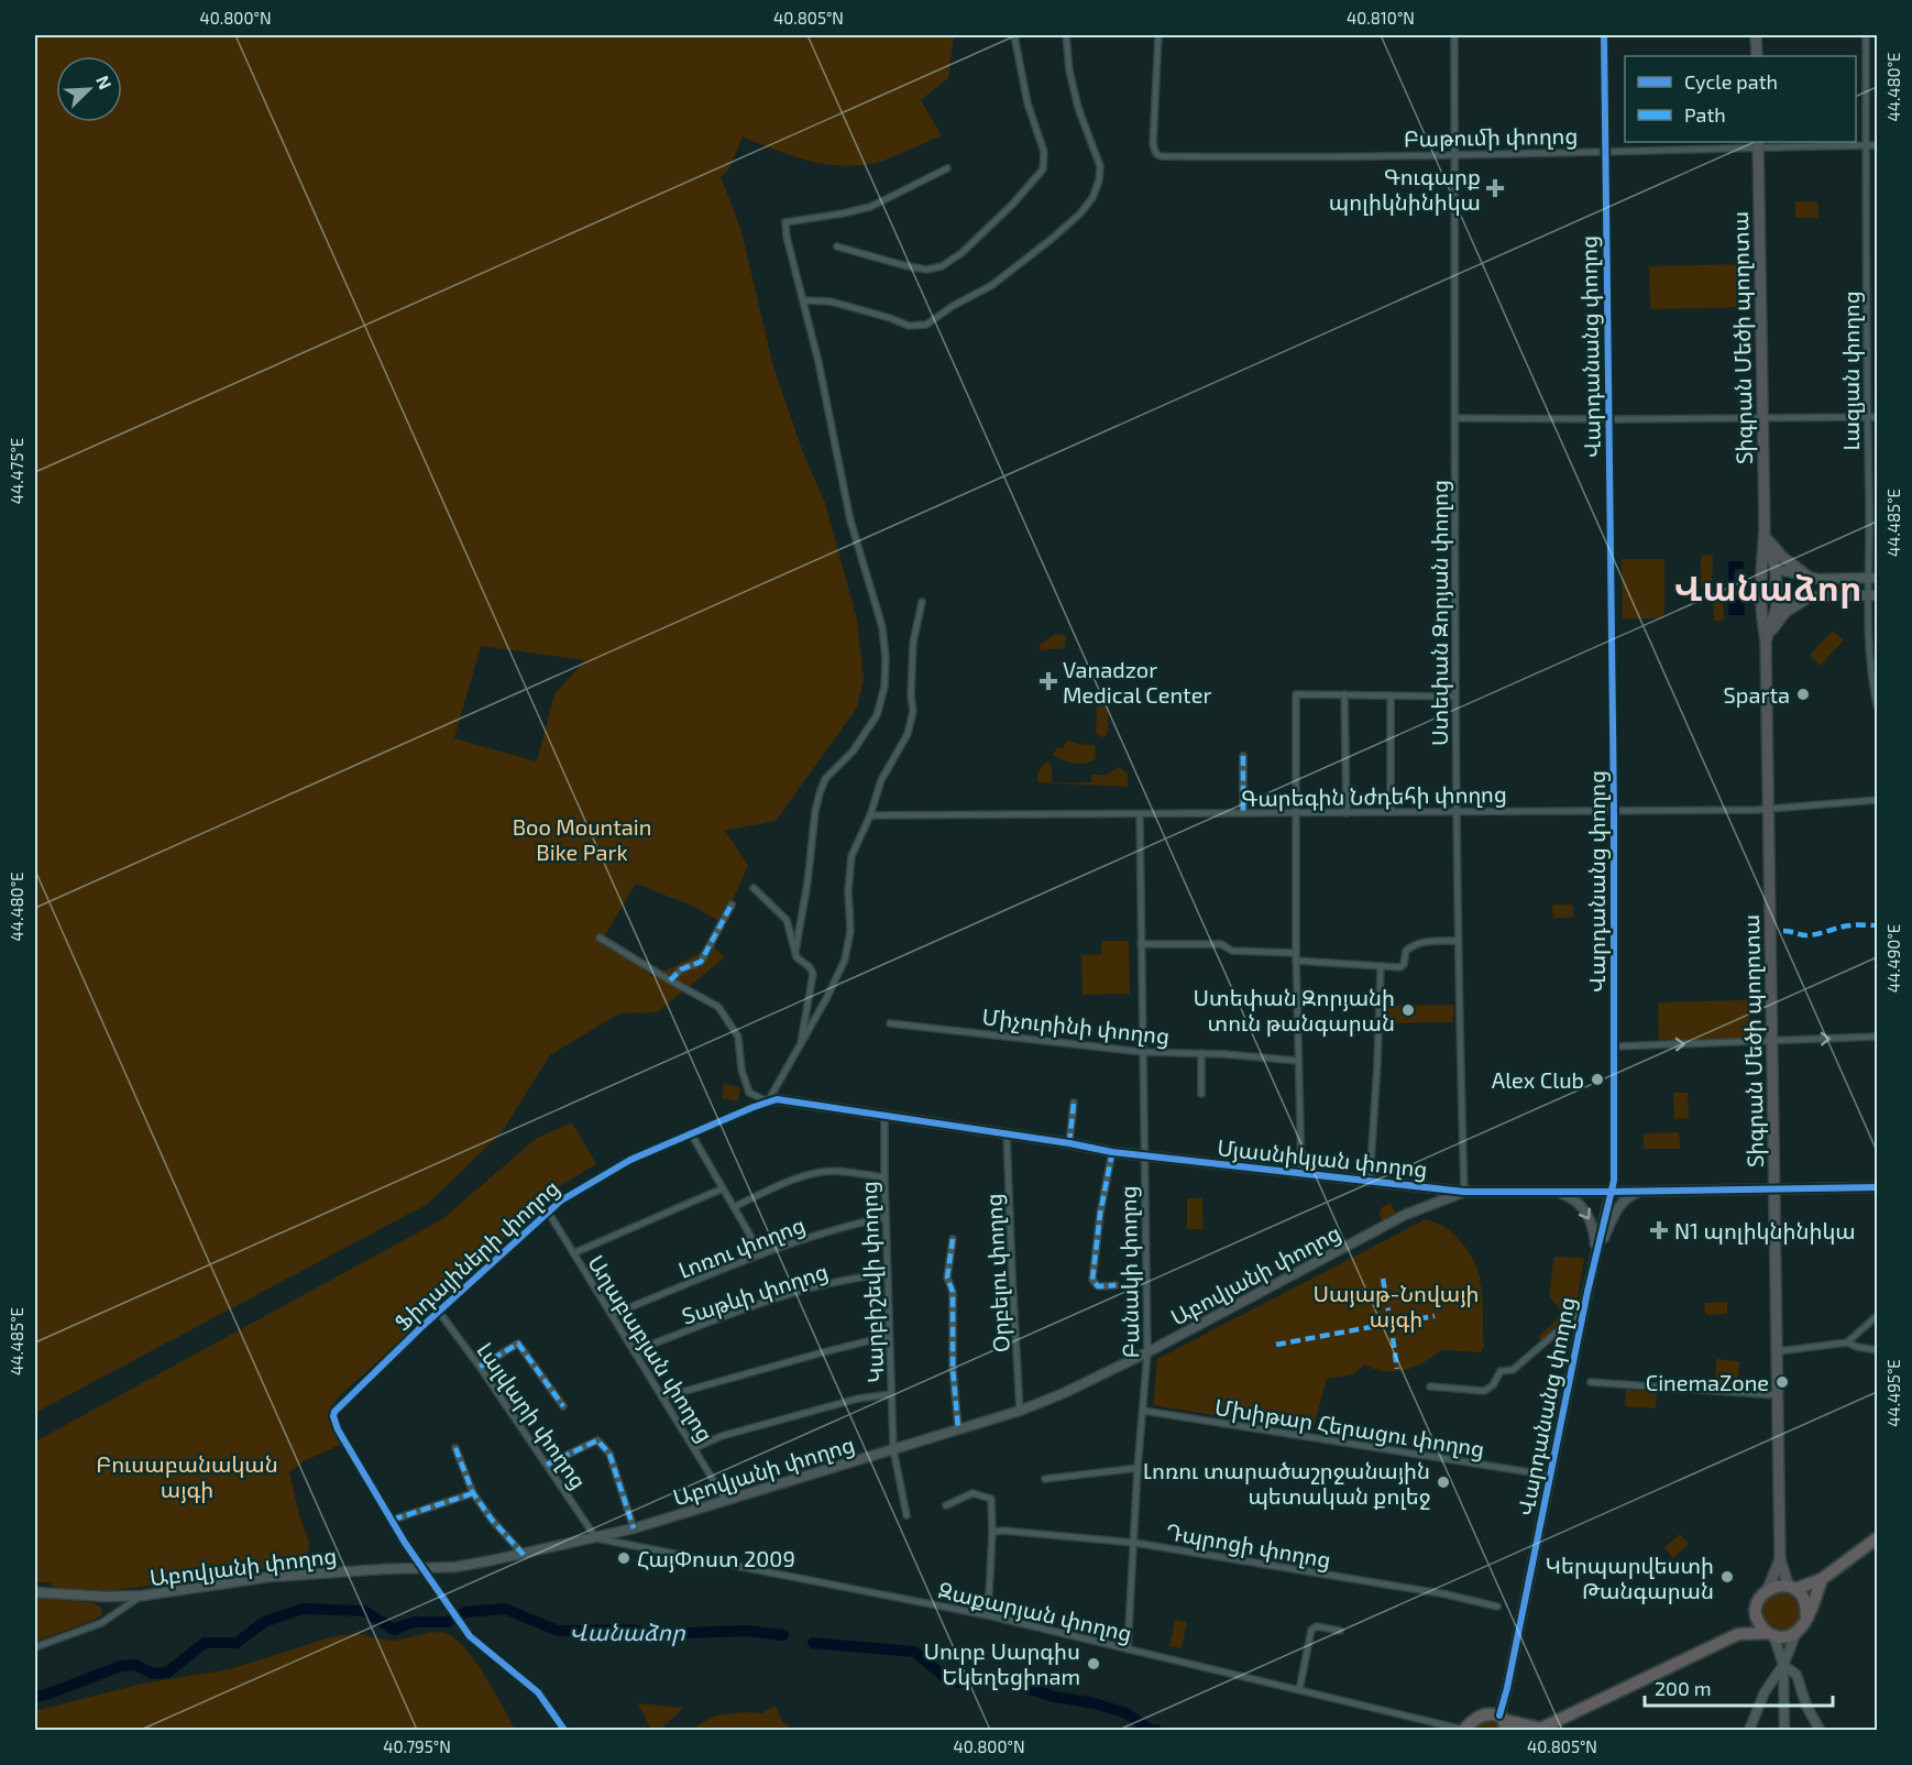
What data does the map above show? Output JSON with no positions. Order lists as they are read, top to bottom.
{
  "streets": {
    "main road": ["Տիգրան Մեծի պողոտա"],
    "street": [
      "Բաթումի փողոց",
      "Վարդանանց փողոց",
      "Լազյան փողոց",
      "Ստեփան Զորյան փողոց",
      "Գարեգին Նժդեհի փողոց",
      "Միչուրինի փողոց",
      "Մյասնիկյան փողոց",
      "Լոռու փողոց",
      "Ֆիդայիների փողոց",
      "Բանակի փողոց",
      "Օրբելու փողոց",
      "Աբովյանի փողոց",
      "Կարբիշեվի փողոց",
      "Տաթևի փողոց",
      "Աղաբաբյան փողոց",
      "Լալվարի փողոց",
      "Մխիթար Հերացու փողոց",
      "Դպրոցի փողոց",
      "Զաքարյան փողոց"
    ]
  },
  "crossings": [
    ["Բաթումի փողոց", "Տիգրան Մեծի պողոտա"],
    ["Բաթումի փողոց", "Վարդանանց փողոց"],
    ["Բաթումի փողոց", "Լազյան փողոց"],
    ["Բաթումի փողոց", "Ստեփան Զորյան փողոց"],
    ["Տիգրան Մեծի պողոտա", "Գարեգին Նժդեհի փողոց"],
    ["Տիգրան Մեծի պողոտա", "Մյասնիկյան փողոց"],
    ["Վարդանանց փողոց", "Գարեգին Նժդեհի փողոց"],
    ["Վարդանանց փողոց", "Մյասնիկյան փողոց"],
    ["Վարդանանց փողոց", "Մխիթար Հերացու փողոց"],
    ["Ստեփան Զորյան փողոց", "Գարեգին Նժդեհի փողոց"],
    ["Ստեփան Զորյան փողոց", "Մյասնիկյան փողոց"],
    ["Ստեփան Զորյան փողոց", "Աբովյանի փողոց"],
    ["Գարեգին Նժդեհի փողոց", "Բանակի փողոց"],
    ["Միչուրինի փողոց", "Բանակի փողոց"],
    ["Մյասնիկյան փողոց", "Ֆիդայիների փողոց"],
    ["Մյասնիկյան փողոց", "Բանակի փողոց"],
    ["Մյասնիկյան փողոց", "Օրբելու փողոց"],
    ["Մյասնիկյան փողոց", "Աբովյանի փողոց"],
    ["Մյասնիկյան փողոց", "Կարբիշեվի փողոց"],
    ["Լոռու փողոց", "Կարբիշեվի փողոց"],
    ["Լոռու փողոց", "Աղաբաբյան փողոց"],
    ["Ֆիդայիների փողոց", "Աղաբաբյան փողոց"],
    ["Ֆիդայիների փողոց", "Լալվարի փողոց"],
    ["Բանակի փողոց", "Աբովյանի փողոց"],
    ["Բանակի փողոց", "Մխիթար Հերացու փողոց"],
    ["Բանակի փողոց", "Դպրոցի փողոց"],
    ["Բանակի փողոց", "Զաքարյան փողոց"],
    ["Օրբելու փողոց", "Աբովյանի փողոց"],
    ["Աբովյանի փողոց", "Կարբիշեվի փողոց"],
    ["Աբովյանի փողոց", "Աղաբաբյան փողոց"],
    ["Աբովյանի փողոց", "Լալվարի փողոց"],
    ["Աբովյանի փողոց", "Զաքարյան փողոց"],
    ["Կարբիշեվի փողոց", "Տաթևի փողոց"],
    ["Տաթևի փողոց", "Աղաբաբյան փողոց"],
    ["Լալվարի փողոց", "Զաքարյան փողոց"]
  ],
  "districts": ["Վանաձոր"],
  "water": ["Վանաձոր"],
  "parks": ["Boo Mountain Bike Park", "Սայաթ-Նովայի այգի", "Բուսաբանական այգի"],
  "places": {
    "health": ["Գուգարք պոլիկնինիկա", "Vanadzor Medical Center", "N1 պոլիկնինիկա"],
    "other": [
      "Sparta",
      "Ստեփան Զորյանի տուն թանգարան",
      "Alex Club",
      "CinemaZone",
      "Լոռու տարածաշրջանային պետական քոլեջ",
      "ՀայՓոստ 2009",
      "Կերպարվեստի Թանգարան",
      "Սուրբ Սարգիս Եկեղեցիnam"
    ]
  },
  "legend": ["Cycle path", "Path"],
  "scale_bar": "200 m",
  "north": "top right",
  "coordinates": [
    "40.800°N",
    "40.805°N",
    "40.810°N",
    "44.480°E",
    "44.475°E",
    "44.485°E",
    "44.490°E",
    "44.495°E",
    "40.795°N"
  ]
}
